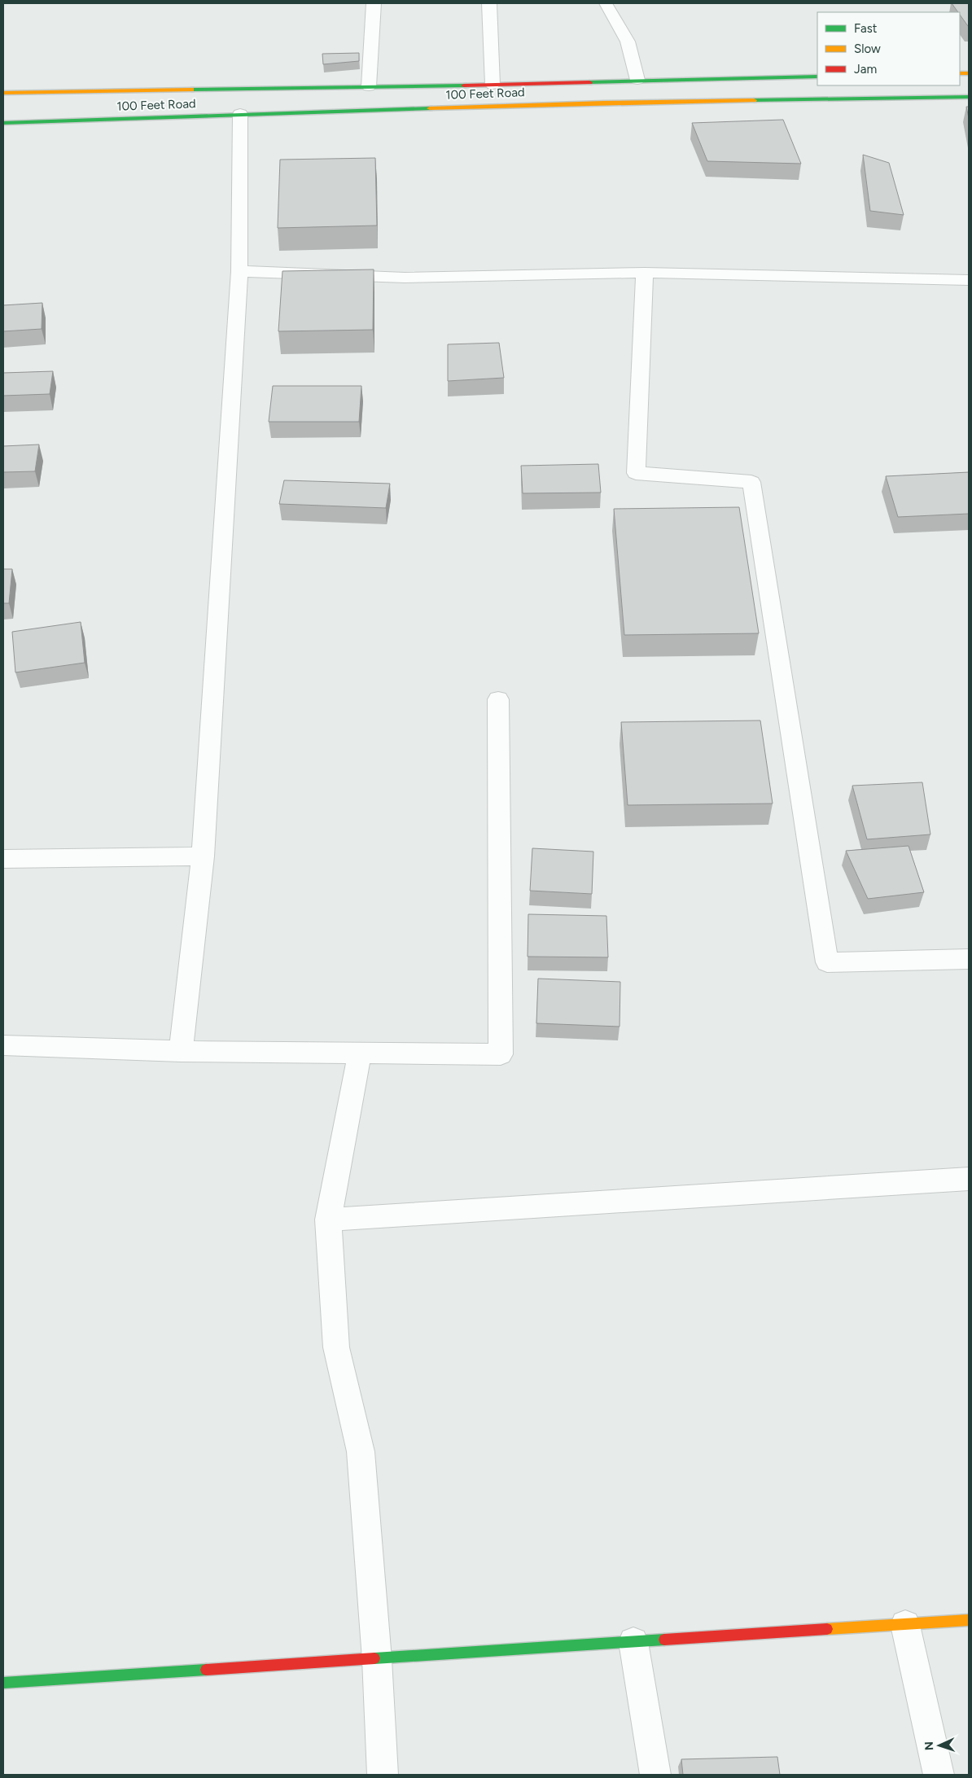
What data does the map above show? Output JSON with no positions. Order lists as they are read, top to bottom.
{
  "streets": {
    "main road": ["100 Feet Road"]
  },
  "legend": ["Fast", "Slow", "Jam"],
  "north": "left"
}
